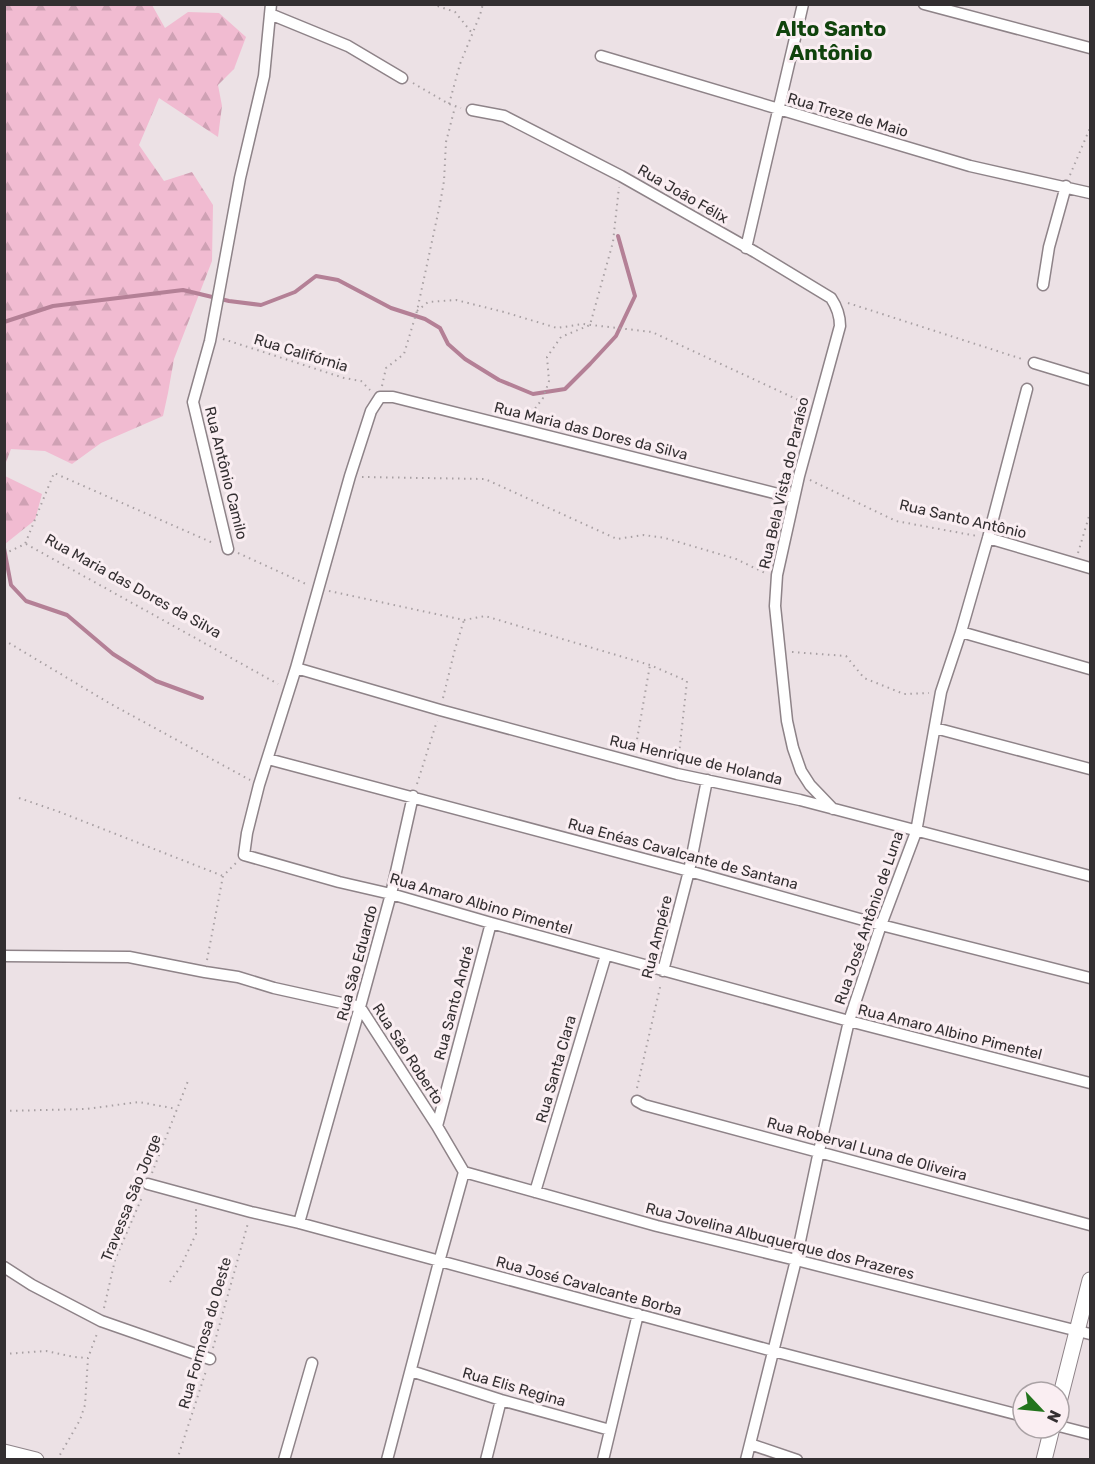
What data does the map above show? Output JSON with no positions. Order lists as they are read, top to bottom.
{
  "streets": {
    "street": [
      "Rua Treze de Maio",
      "Rua João Félix",
      "Rua Maria das Dores da Silva",
      "Rua Antônio Camilo",
      "Rua Bela Vista do Paraíso",
      "Rua Santo Antônio",
      "Rua Henrique de Holanda",
      "Rua Enéas Cavalcante de Santana",
      "Rua Amaro Albino Pimentel",
      "Rua José Antônio de Luna",
      "Rua Ampére",
      "Rua São Eduardo",
      "Rua Santo André",
      "Rua São Roberto",
      "Rua Santa Clara",
      "Rua Roberval Luna de Oliveira",
      "Rua Jovelina Albuquerque dos Prazeres",
      "Rua José Cavalcante Borba",
      "Rua Elis Regina"
    ],
    "path": ["Rua Califórnia", "Travessa São Jorge", "Rua Formosa do Oeste"]
  },
  "crossings": [
    ["Rua João Félix", "Rua Bela Vista do Paraíso"],
    ["Rua Califórnia", "Rua Maria das Dores da Silva"],
    ["Rua Califórnia", "Rua Antônio Camilo"],
    ["Rua Maria das Dores da Silva", "Rua Bela Vista do Paraíso"],
    ["Rua Antônio Camilo", "Rua Henrique de Holanda"],
    ["Rua Bela Vista do Paraíso", "Rua Santo Antônio"],
    ["Rua Bela Vista do Paraíso", "Rua Henrique de Holanda"],
    ["Rua Santo Antônio", "Rua José Antônio de Luna"],
    ["Rua Henrique de Holanda", "Rua José Antônio de Luna"],
    ["Rua Henrique de Holanda", "Rua Ampére"],
    ["Rua Enéas Cavalcante de Santana", "Rua José Antônio de Luna"],
    ["Rua Enéas Cavalcante de Santana", "Rua Ampére"],
    ["Rua Enéas Cavalcante de Santana", "Rua São Eduardo"],
    ["Rua Amaro Albino Pimentel", "Rua José Antônio de Luna"],
    ["Rua Amaro Albino Pimentel", "Rua Ampére"],
    ["Rua Amaro Albino Pimentel", "Rua São Eduardo"],
    ["Rua Amaro Albino Pimentel", "Rua Santo André"],
    ["Rua Amaro Albino Pimentel", "Rua Santa Clara"],
    ["Rua José Antônio de Luna", "Rua Roberval Luna de Oliveira"],
    ["Rua José Antônio de Luna", "Rua Jovelina Albuquerque dos Prazeres"],
    ["Rua José Antônio de Luna", "Rua José Cavalcante Borba"],
    ["Rua Ampére", "Rua Roberval Luna de Oliveira"],
    ["Rua São Eduardo", "Rua São Roberto"],
    ["Rua São Eduardo", "Rua José Cavalcante Borba"],
    ["Rua Santo André", "Rua São Roberto"],
    ["Rua São Roberto", "Rua Jovelina Albuquerque dos Prazeres"],
    ["Rua Santa Clara", "Rua Jovelina Albuquerque dos Prazeres"],
    ["Travessa São Jorge", "Rua José Cavalcante Borba"],
    ["Rua José Cavalcante Borba", "Rua Formosa do Oeste"]
  ],
  "districts": ["Alto Santo Antônio"],
  "north": "bottom right"
}
